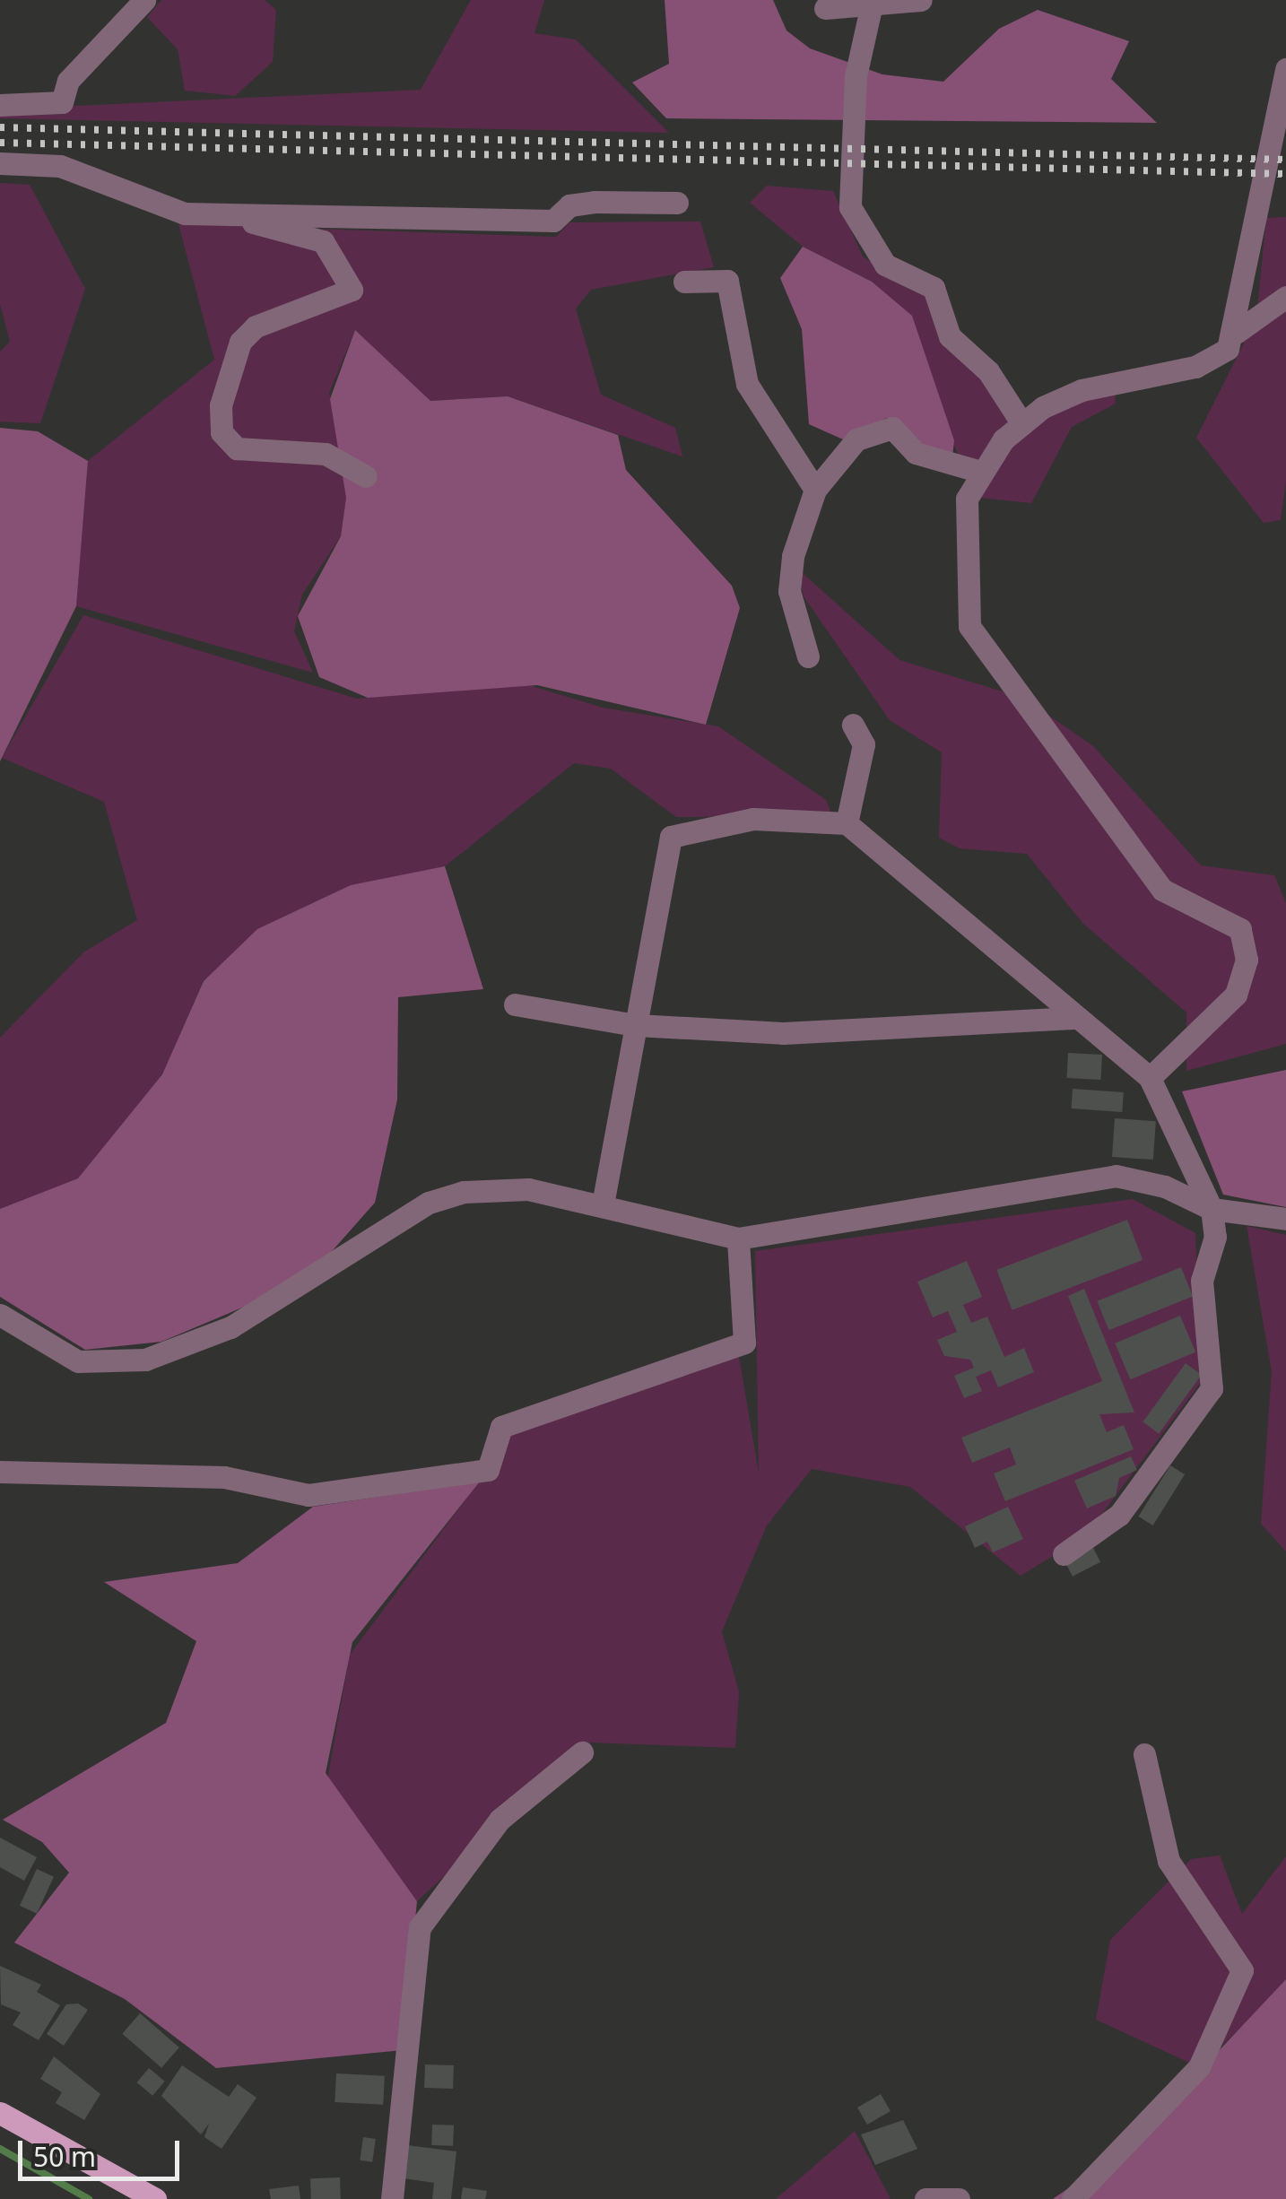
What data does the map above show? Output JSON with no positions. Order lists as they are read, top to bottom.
{
  "scale_bar": "50 m"
}
